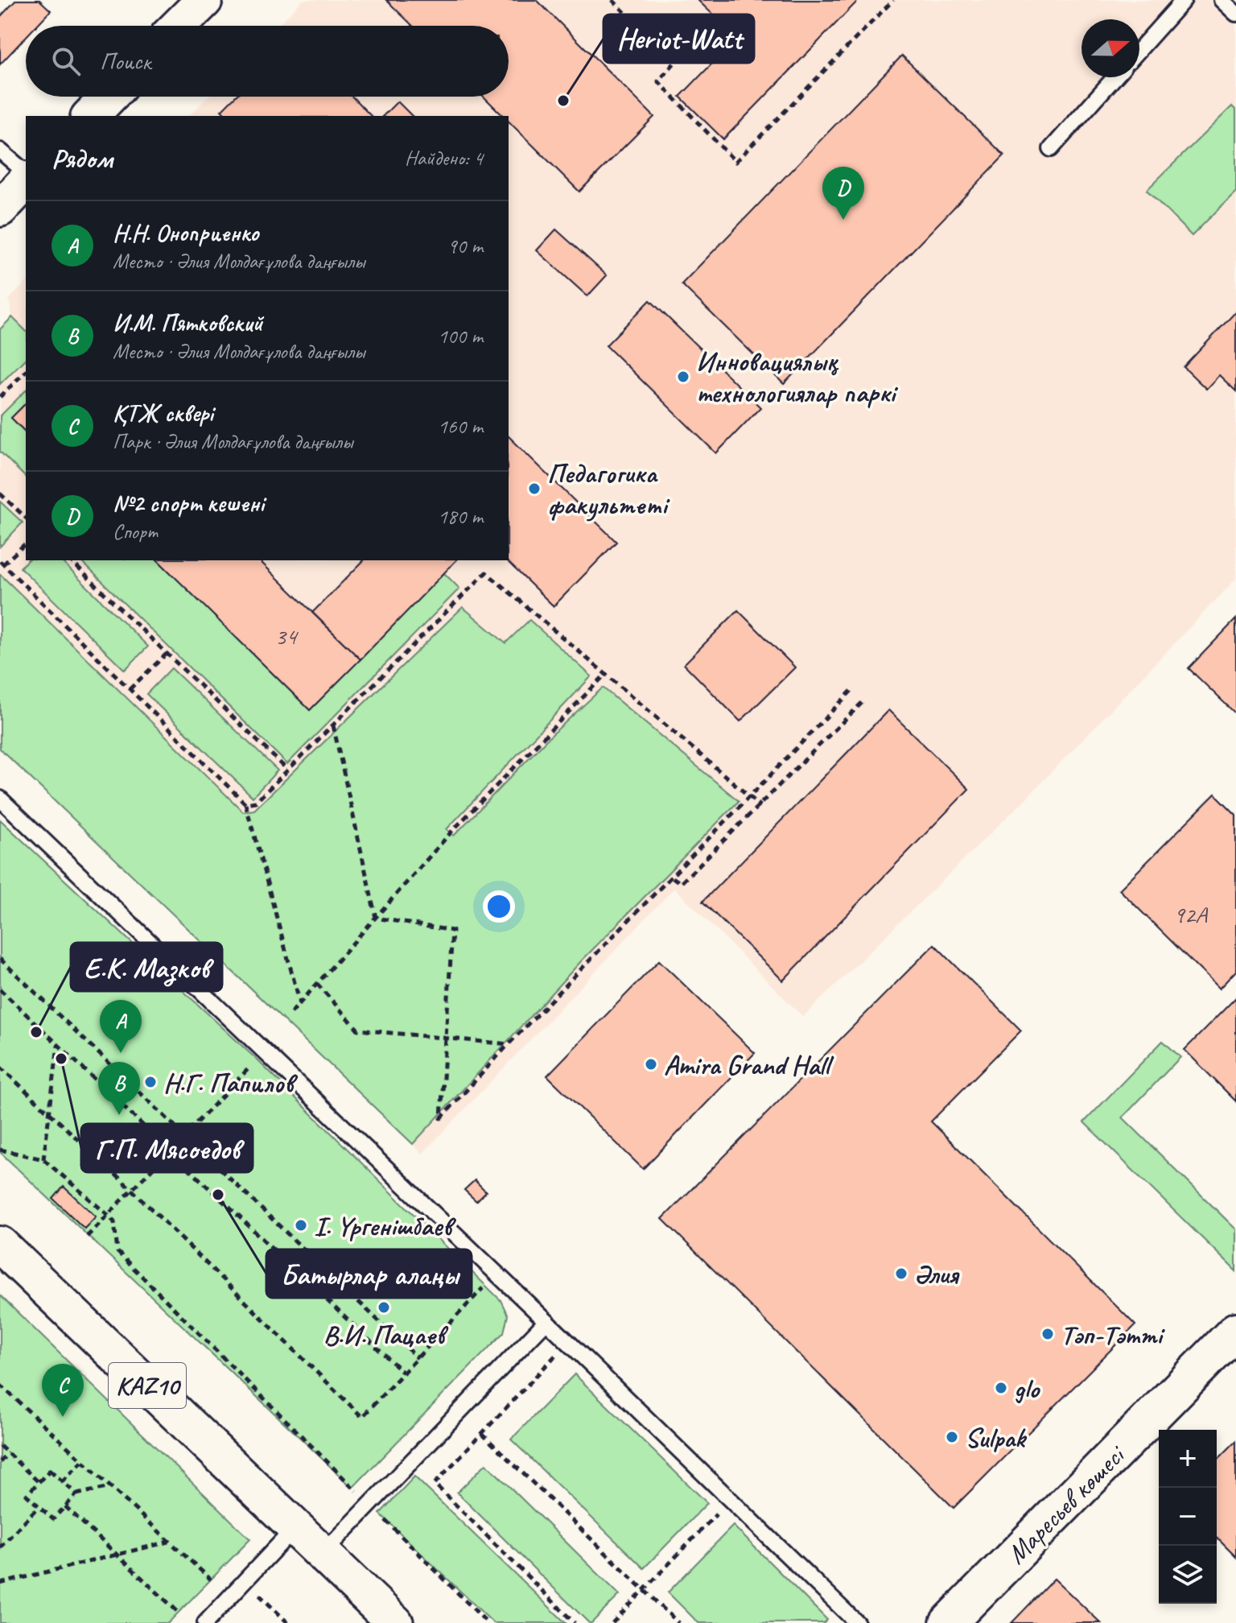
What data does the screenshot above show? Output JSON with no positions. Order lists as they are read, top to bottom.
{
  "streets": {
    "street": ["KAZ10", "Маресьев көшесі"]
  },
  "places": [
    "Heriot-Watt",
    "Инновациялық технологиялар паркі",
    "Педагогика факультеті",
    "Е.К. Мазков",
    "Г.П. Мясоедов",
    "Amira Grand Hall",
    "Н.Г. Папилов",
    "Батырлар алаңы",
    "І. Үргенішбаев",
    "Әлия",
    "В.И. Пацаев",
    "Тәп-Тәтті",
    "glo",
    "Sulpak"
  ],
  "house_numbers": ["34", "92А"],
  "north": "right",
  "page": {
    "search": "Поиск",
    "heading": ["Рядом", "Найдено: 4"],
    "pins": [
      "D",
      "A",
      "B",
      "C"
    ],
    "list": [
      {
        "mark": "A",
        "name": "Н.Н. Оноприенко",
        "note": "Место · Әлия Молдағұлова даңғылы",
        "value": "90 m"
      },
      {
        "mark": "B",
        "name": "И.М. Пятковский",
        "note": "Место · Әлия Молдағұлова даңғылы",
        "value": "100 m"
      },
      {
        "mark": "C",
        "name": "ҚТЖ сквері",
        "note": "Парк · Әлия Молдағұлова даңғылы",
        "value": "160 m"
      },
      {
        "mark": "D",
        "name": "№2 спорт кешені",
        "note": "Спорт",
        "value": "180 m"
      }
    ],
    "map_buttons": ["+", "−"]
  }
}
